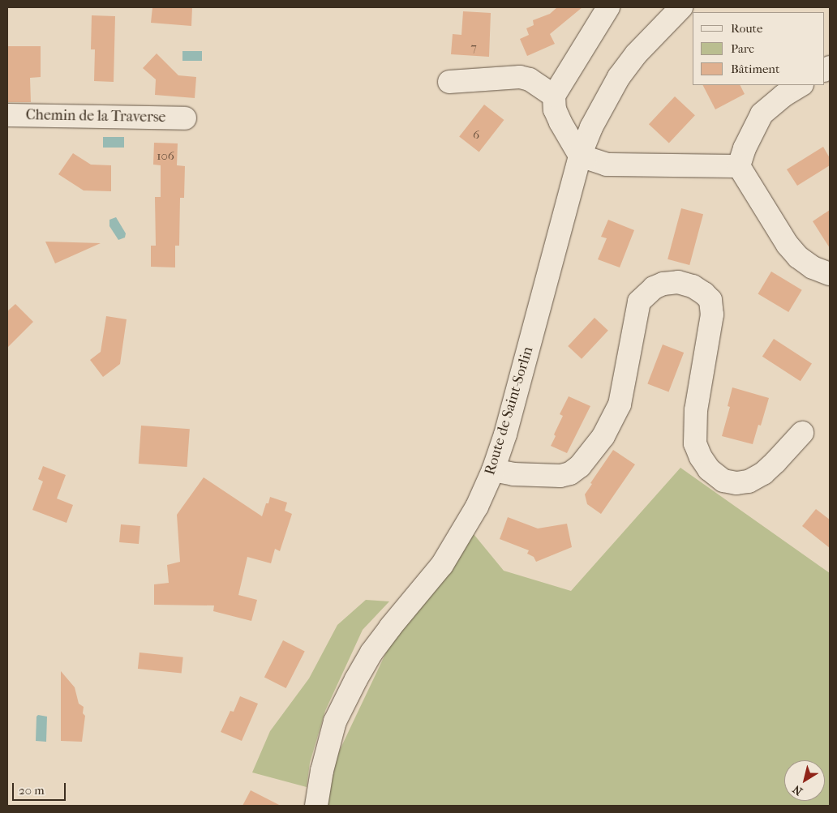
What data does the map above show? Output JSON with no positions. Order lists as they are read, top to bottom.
{
  "streets": {
    "street": ["Chemin de la Traverse", "Route de Saint-Sorlin"]
  },
  "house_numbers": ["7", "6", "106"],
  "legend": ["Route", "Parc", "Bâtiment"],
  "scale_bar": "20 m",
  "north": "bottom left"
}
